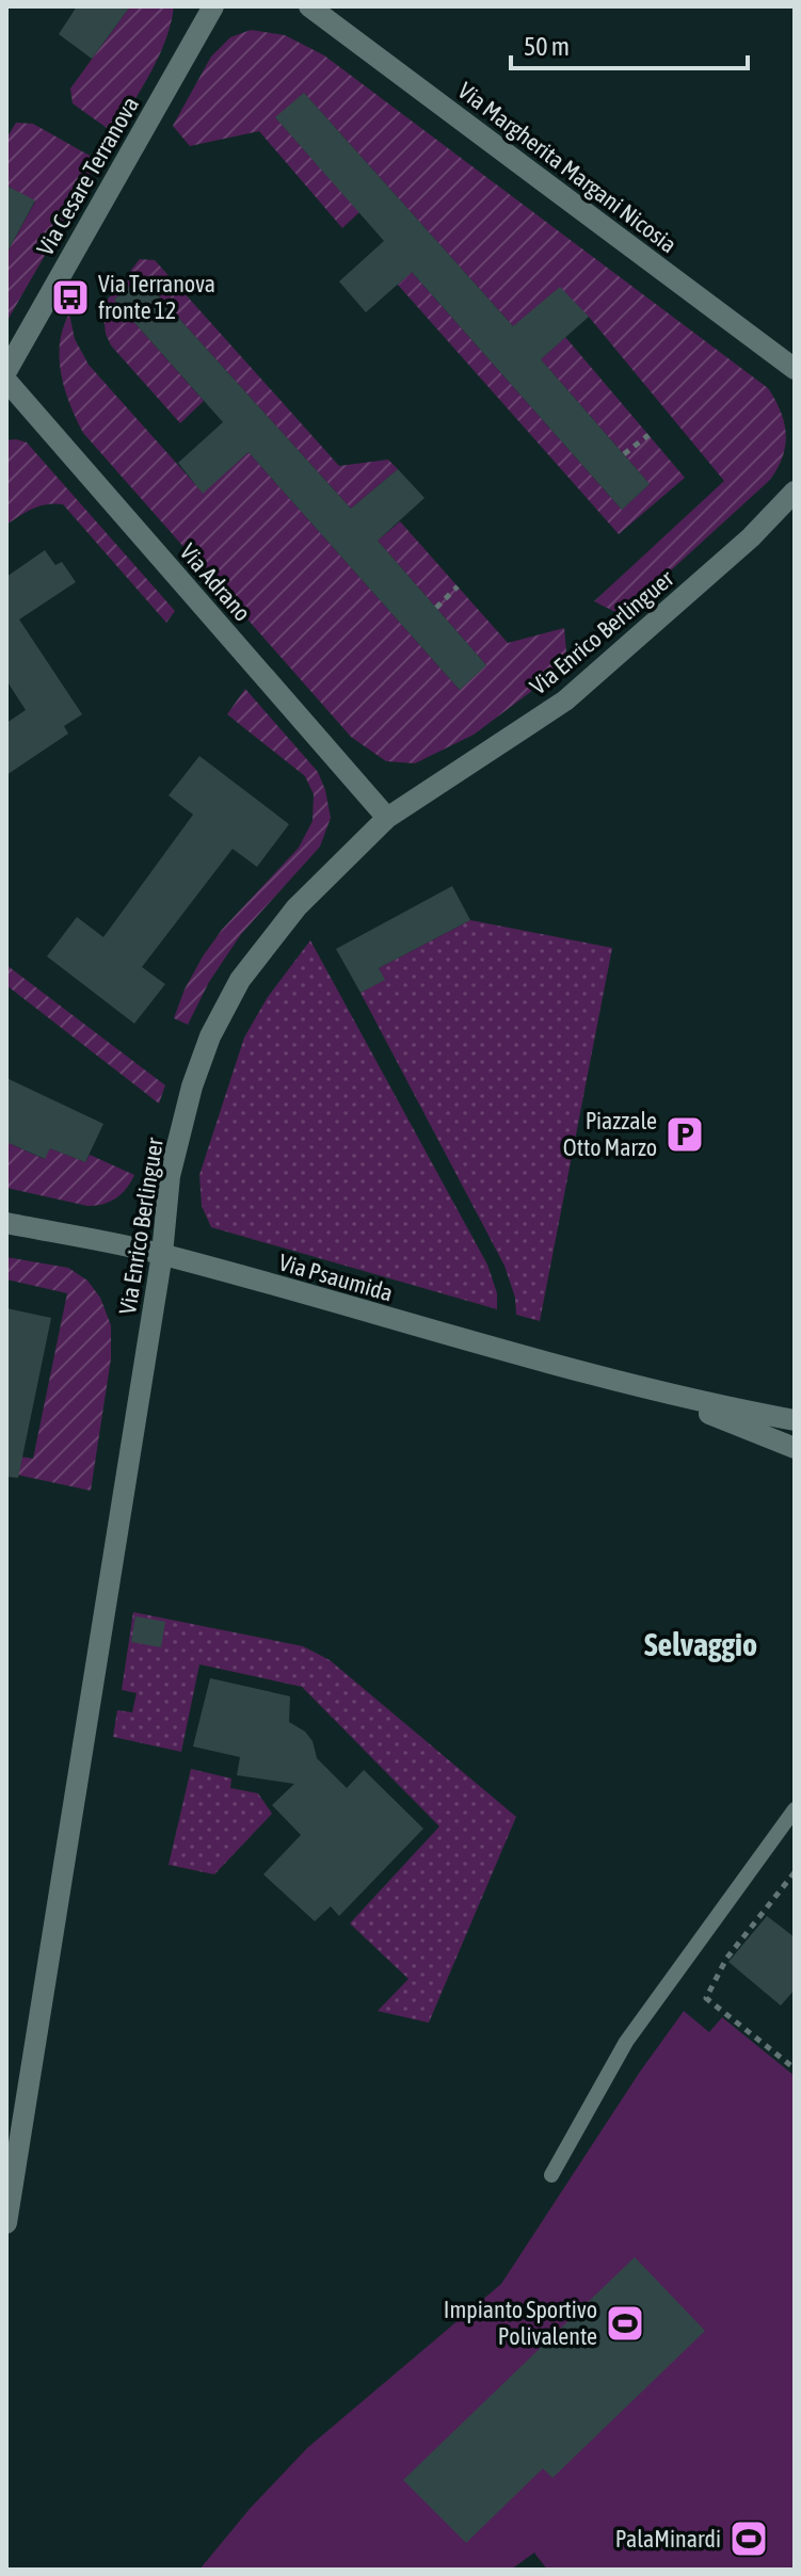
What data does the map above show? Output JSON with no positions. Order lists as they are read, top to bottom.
{
  "streets": {
    "street": [
      "Via Margherita Margani Nicosia",
      "Via Cesare Terranova",
      "Via Adrano",
      "Via Enrico Berlinguer",
      "Via Psaumida"
    ]
  },
  "crossings": [
    ["Via Adrano", "Via Enrico Berlinguer"],
    ["Via Enrico Berlinguer", "Via Psaumida"]
  ],
  "districts": ["Selvaggio"],
  "places": {
    "bus stop": ["Via Terranova fronte 12"],
    "parking": ["Piazzale Otto Marzo"],
    "sports": ["Impianto Sportivo Polivalente", "PalaMinardi"]
  },
  "scale_bar": "50 m"
}
